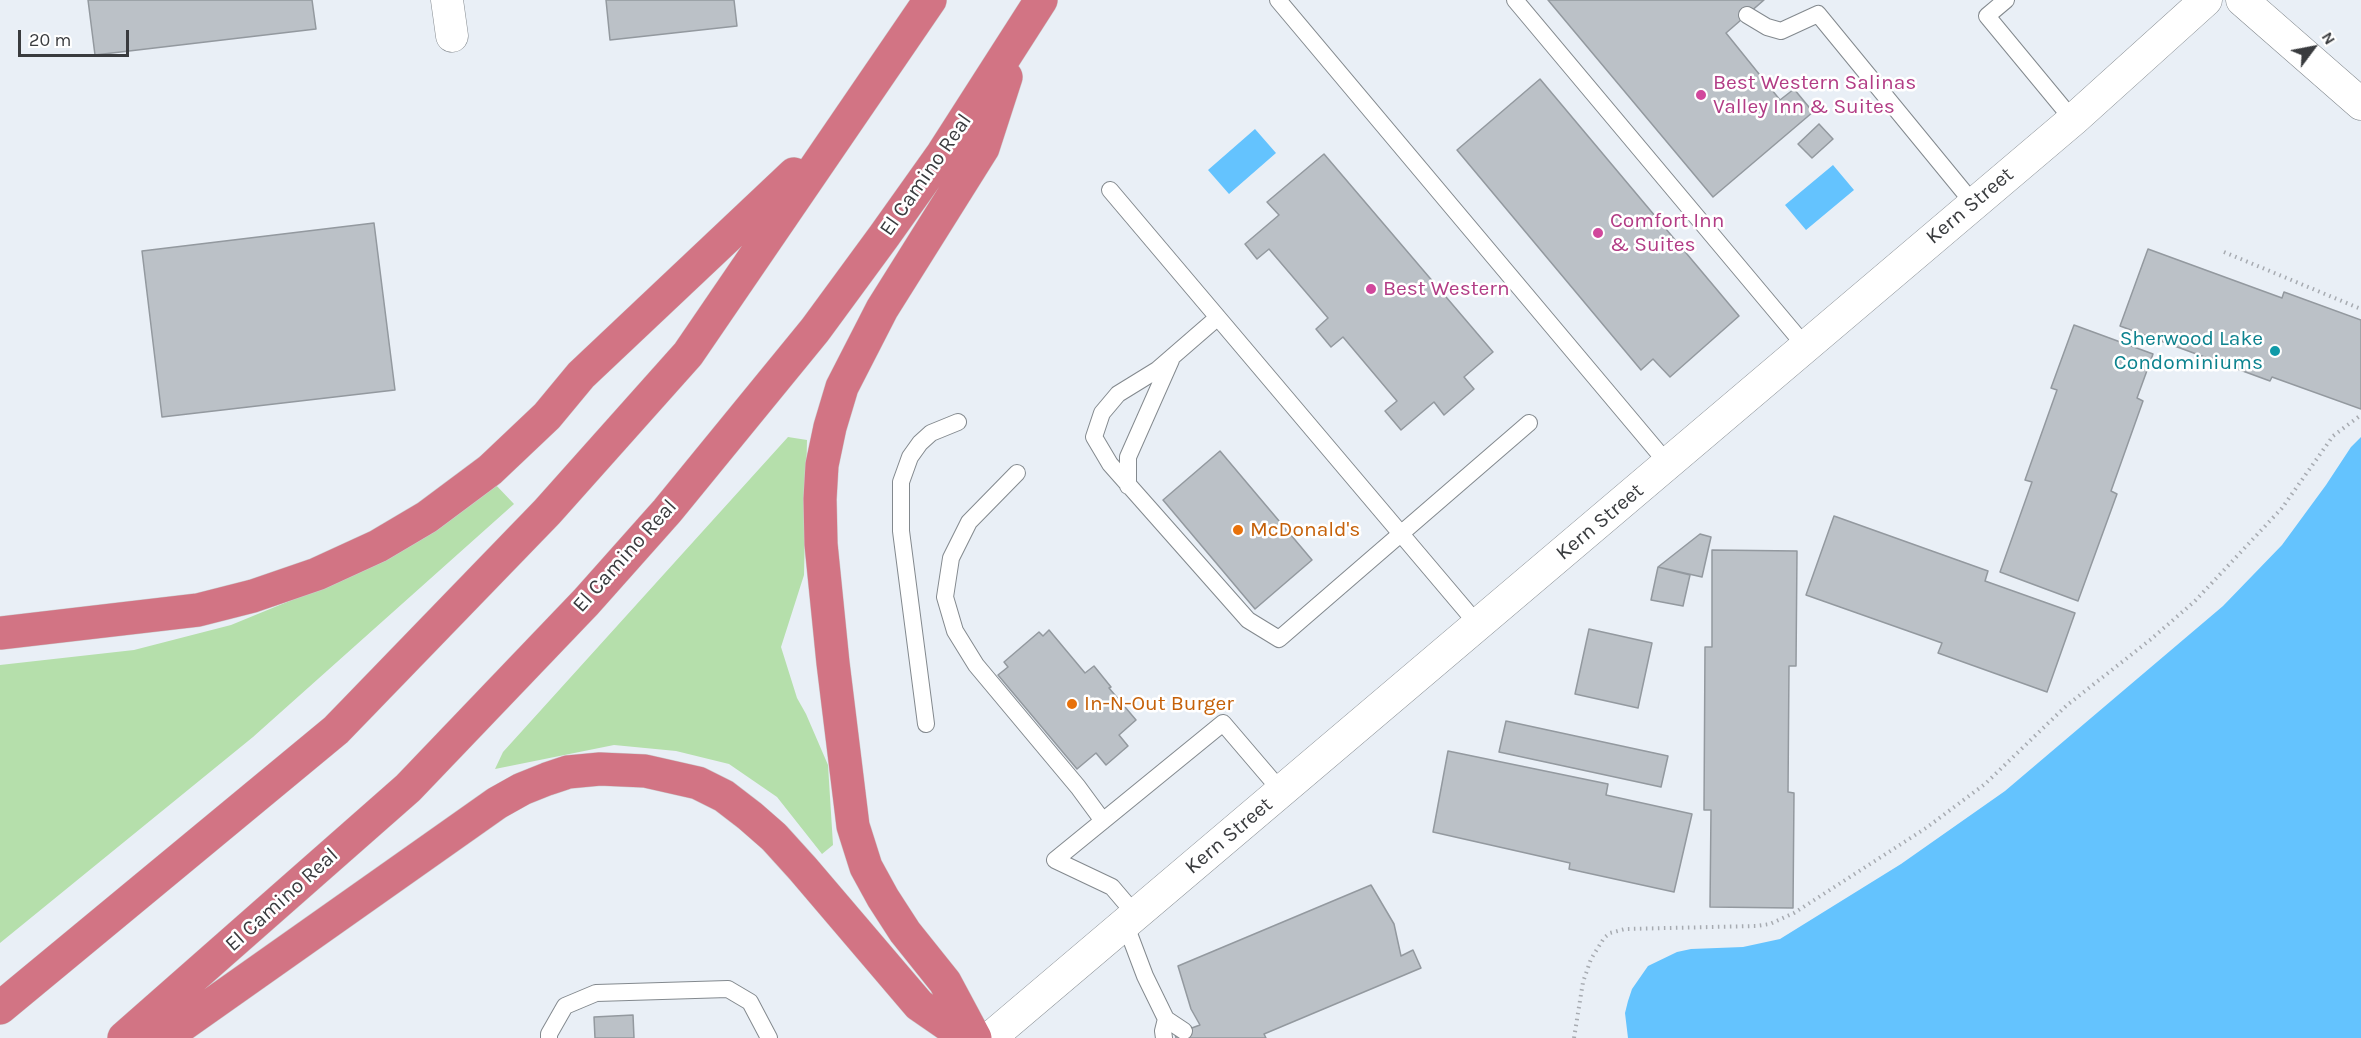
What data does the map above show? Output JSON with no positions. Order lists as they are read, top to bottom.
{
  "streets": {
    "highway": ["El Camino Real"],
    "street": ["Kern Street"]
  },
  "places": [
    "Best Western Salinas Valley Inn & Suites",
    "Comfort Inn & Suites",
    "Best Western",
    "Sherwood Lake Condominiums",
    "McDonald's",
    "In-N-Out Burger"
  ],
  "scale_bar": "20 m",
  "north": "top right"
}
